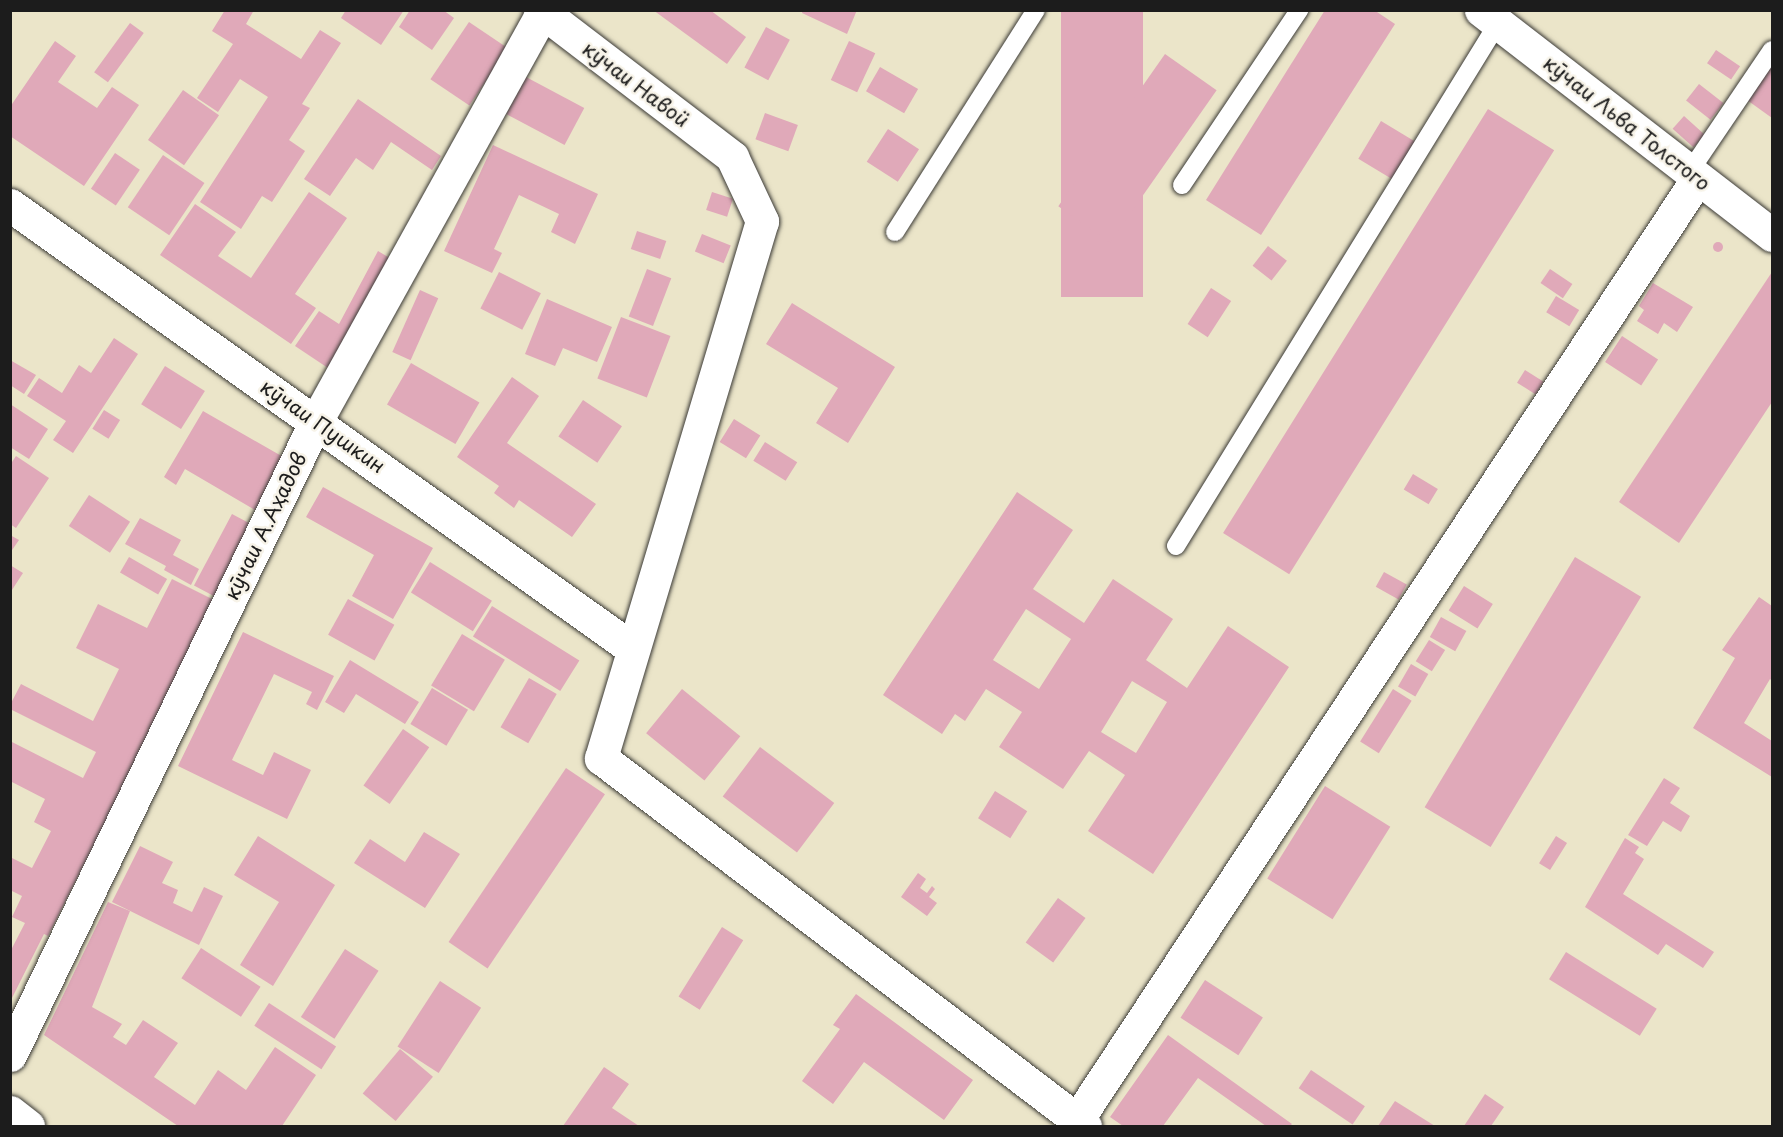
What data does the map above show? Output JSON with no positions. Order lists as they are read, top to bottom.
{
  "streets": {
    "street": [
      "кӯчаи Навоӣ",
      "кӯчаи Льва Толстого",
      "кӯчаи Пушкин",
      "кӯчаи А.Аҳадов"
    ]
  },
  "crossings": [
    ["кӯчаи Навоӣ", "кӯчаи Пушкин"],
    ["кӯчаи Навоӣ", "кӯчаи А.Аҳадов"],
    ["кӯчаи Пушкин", "кӯчаи А.Аҳадов"]
  ]
}
